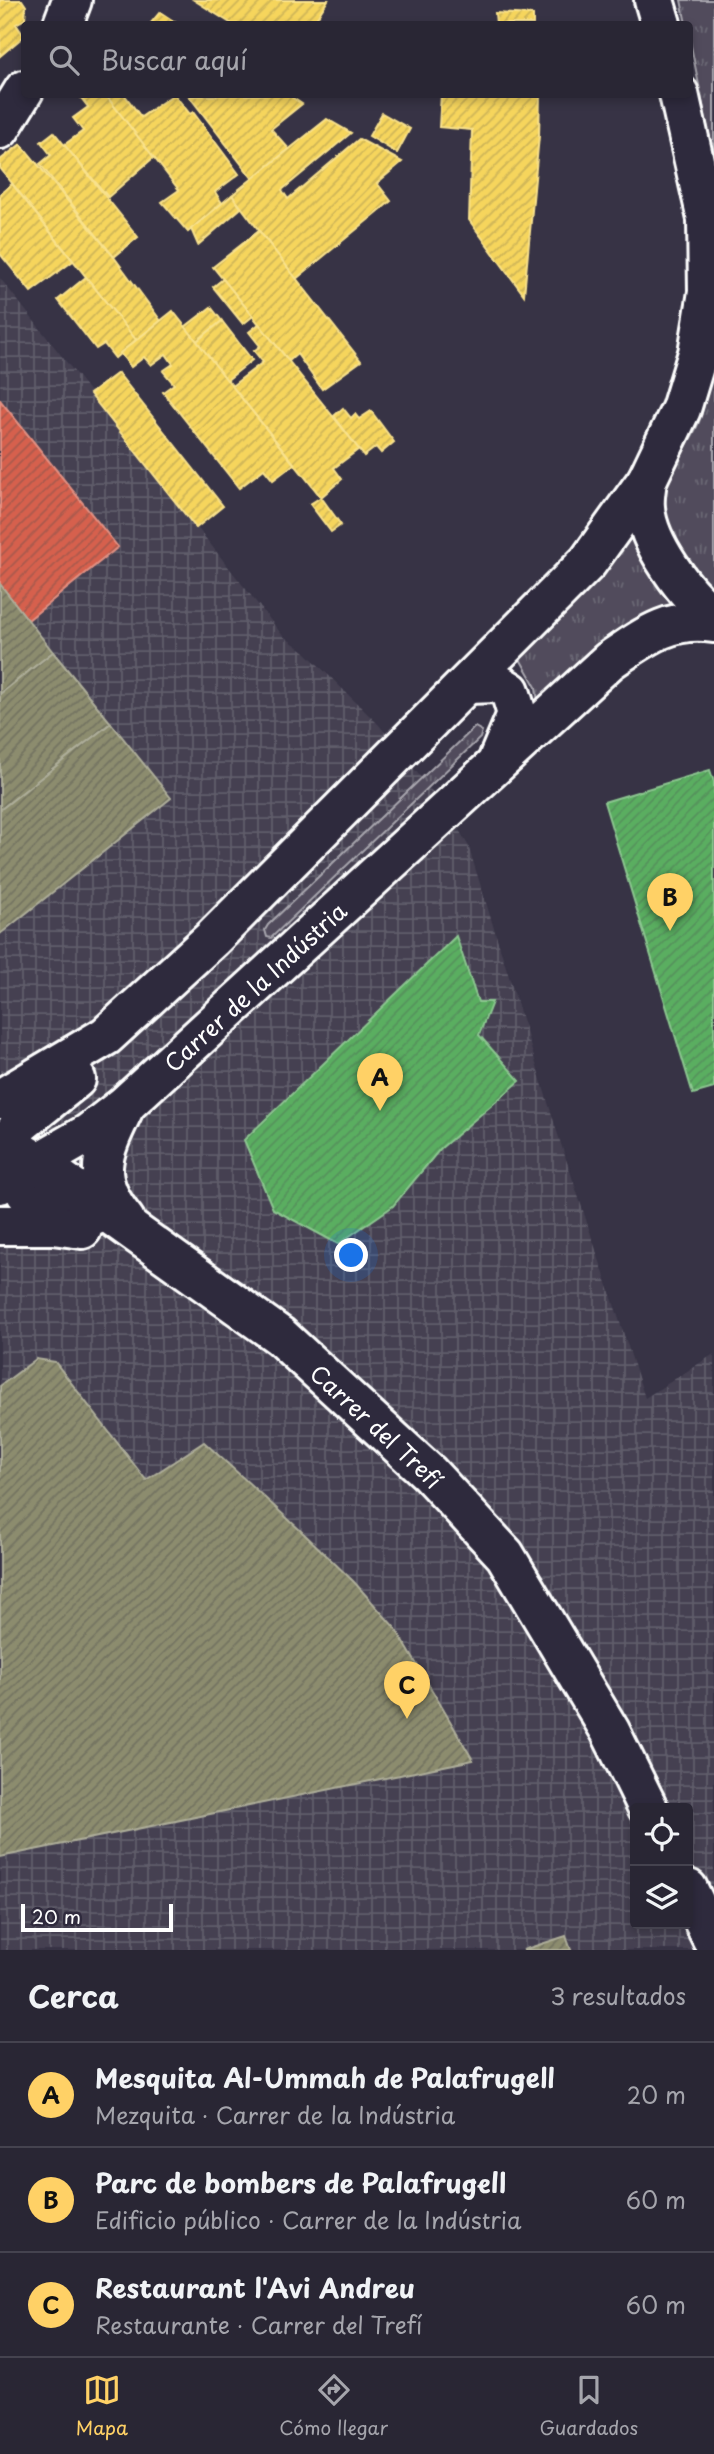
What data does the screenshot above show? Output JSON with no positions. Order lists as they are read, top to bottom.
{
  "streets": {
    "street": ["Carrer de la Indústria", "Carrer del Trefí"]
  },
  "scale_bar": "20 m",
  "page": {
    "search": "Buscar aquí",
    "pins": ["B", "A", "C"],
    "scale": "20 m",
    "heading": ["Cerca", "3 resultados"],
    "list": [
      {
        "mark": "A",
        "name": "Mesquita Al-Ummah de Palafrugell",
        "note": "Mezquita · Carrer de la Indústria",
        "value": "20 m"
      },
      {
        "mark": "B",
        "name": "Parc de bombers de Palafrugell",
        "note": "Edificio público · Carrer de la Indústria",
        "value": "60 m"
      },
      {
        "mark": "C",
        "name": "Restaurant l'Avi Andreu",
        "note": "Restaurante · Carrer del Trefí",
        "value": "60 m"
      }
    ],
    "nav": ["Mapa", "Cómo llegar", "Guardados"]
  }
}
